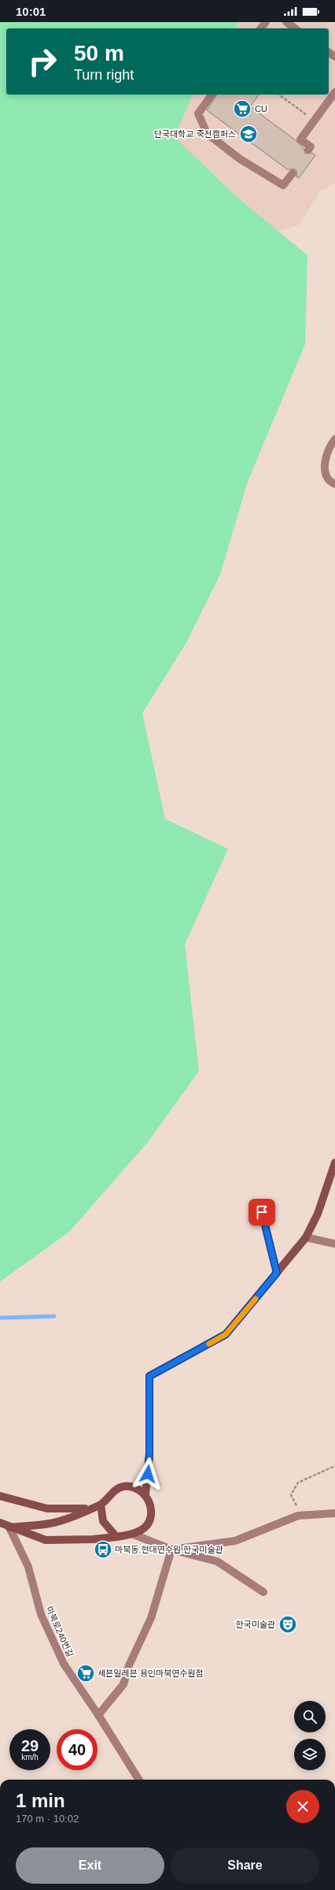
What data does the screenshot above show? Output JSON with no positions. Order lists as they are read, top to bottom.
{
  "streets": {
    "street": ["마북로240번길"]
  },
  "places": {
    "supermarket": ["CU", "세븐일레븐 용인마북연수원점"],
    "school or university": ["단국대학교 죽전캠퍼스"],
    "bus stop": ["마북동.현대연수원.한국미술관"],
    "theatre": ["한국미술관"]
  },
  "page": {
    "status": "10:01",
    "turn": ["50 m", "Turn right"],
    "speed": "29 km/h",
    "limit": "40",
    "heading": ["1 min", "170 m · 10:02"],
    "buttons": ["Exit", "Share"]
  }
}
